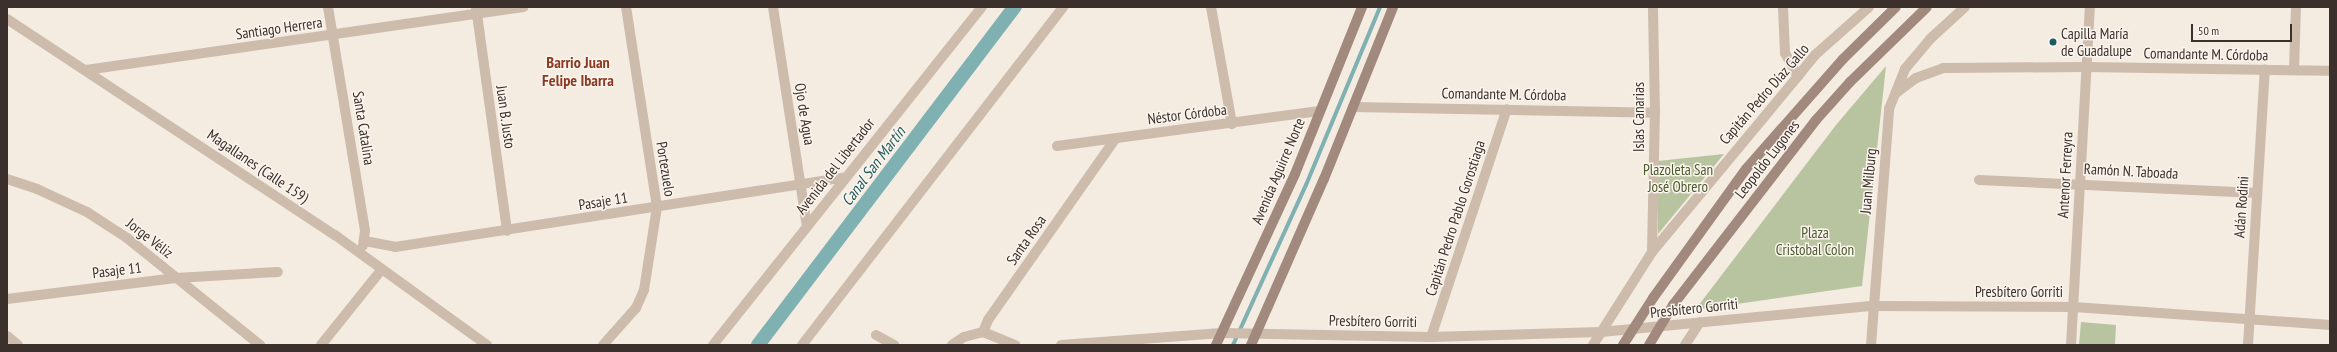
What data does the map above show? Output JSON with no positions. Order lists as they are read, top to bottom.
{
  "streets": {
    "main road": ["Leopoldo Lugones", "Avenida Aguirre Norte"],
    "street": [
      "Santiago Herrera",
      "Comandante M. Córdoba",
      "Capitán Pedro Díaz Gallo",
      "Ojo de Agua",
      "Néstor Córdoba",
      "Juan B. Justo",
      "Islas Canarias",
      "Santa Catalina",
      "Magallanes (Calle 159)",
      "Avenida del Libertador",
      "Portezuelo",
      "Ramón N. Taboada",
      "Antenor Ferreyra",
      "Juan Milburg",
      "Pasaje 11",
      "Adán Rodini",
      "Capitán Pedro Pablo Gorostiaga",
      "Jorge Véliz",
      "Santa Rosa",
      "Presbítero Gorriti"
    ]
  },
  "crossings": [
    ["Santiago Herrera", "Juan B. Justo"],
    ["Santiago Herrera", "Santa Catalina"],
    ["Santiago Herrera", "Magallanes (Calle 159)"],
    ["Comandante M. Córdoba", "Islas Canarias"],
    ["Comandante M. Córdoba", "Antenor Ferreyra"],
    ["Comandante M. Córdoba", "Juan Milburg"],
    ["Comandante M. Córdoba", "Adán Rodini"],
    ["Comandante M. Córdoba", "Capitán Pedro Pablo Gorostiaga"],
    ["Capitán Pedro Díaz Gallo", "Islas Canarias"],
    ["Capitán Pedro Díaz Gallo", "Presbítero Gorriti"],
    ["Ojo de Agua", "Avenida del Libertador"],
    ["Ojo de Agua", "Pasaje 11"],
    ["Néstor Córdoba", "Avenida Aguirre Norte"],
    ["Néstor Córdoba", "Santa Rosa"],
    ["Juan B. Justo", "Pasaje 11"],
    ["Santa Catalina", "Magallanes (Calle 159)"],
    ["Santa Catalina", "Pasaje 11"],
    ["Leopoldo Lugones", "Presbítero Gorriti"],
    ["Avenida del Libertador", "Pasaje 11"],
    ["Portezuelo", "Pasaje 11"],
    ["Avenida Aguirre Norte", "Presbítero Gorriti"],
    ["Ramón N. Taboada", "Antenor Ferreyra"],
    ["Ramón N. Taboada", "Adán Rodini"],
    ["Antenor Ferreyra", "Presbítero Gorriti"],
    ["Juan Milburg", "Presbítero Gorriti"],
    ["Pasaje 11", "Jorge Véliz"],
    ["Adán Rodini", "Presbítero Gorriti"],
    ["Capitán Pedro Pablo Gorostiaga", "Presbítero Gorriti"]
  ],
  "districts": ["Barrio Juan Felipe Ibarra"],
  "water": ["Canal San Martín"],
  "parks": ["Plazoleta San José Obrero", "Plaza Cristobal Colon"],
  "places": ["Capilla María de Guadalupe"],
  "scale_bar": "50 m"
}
